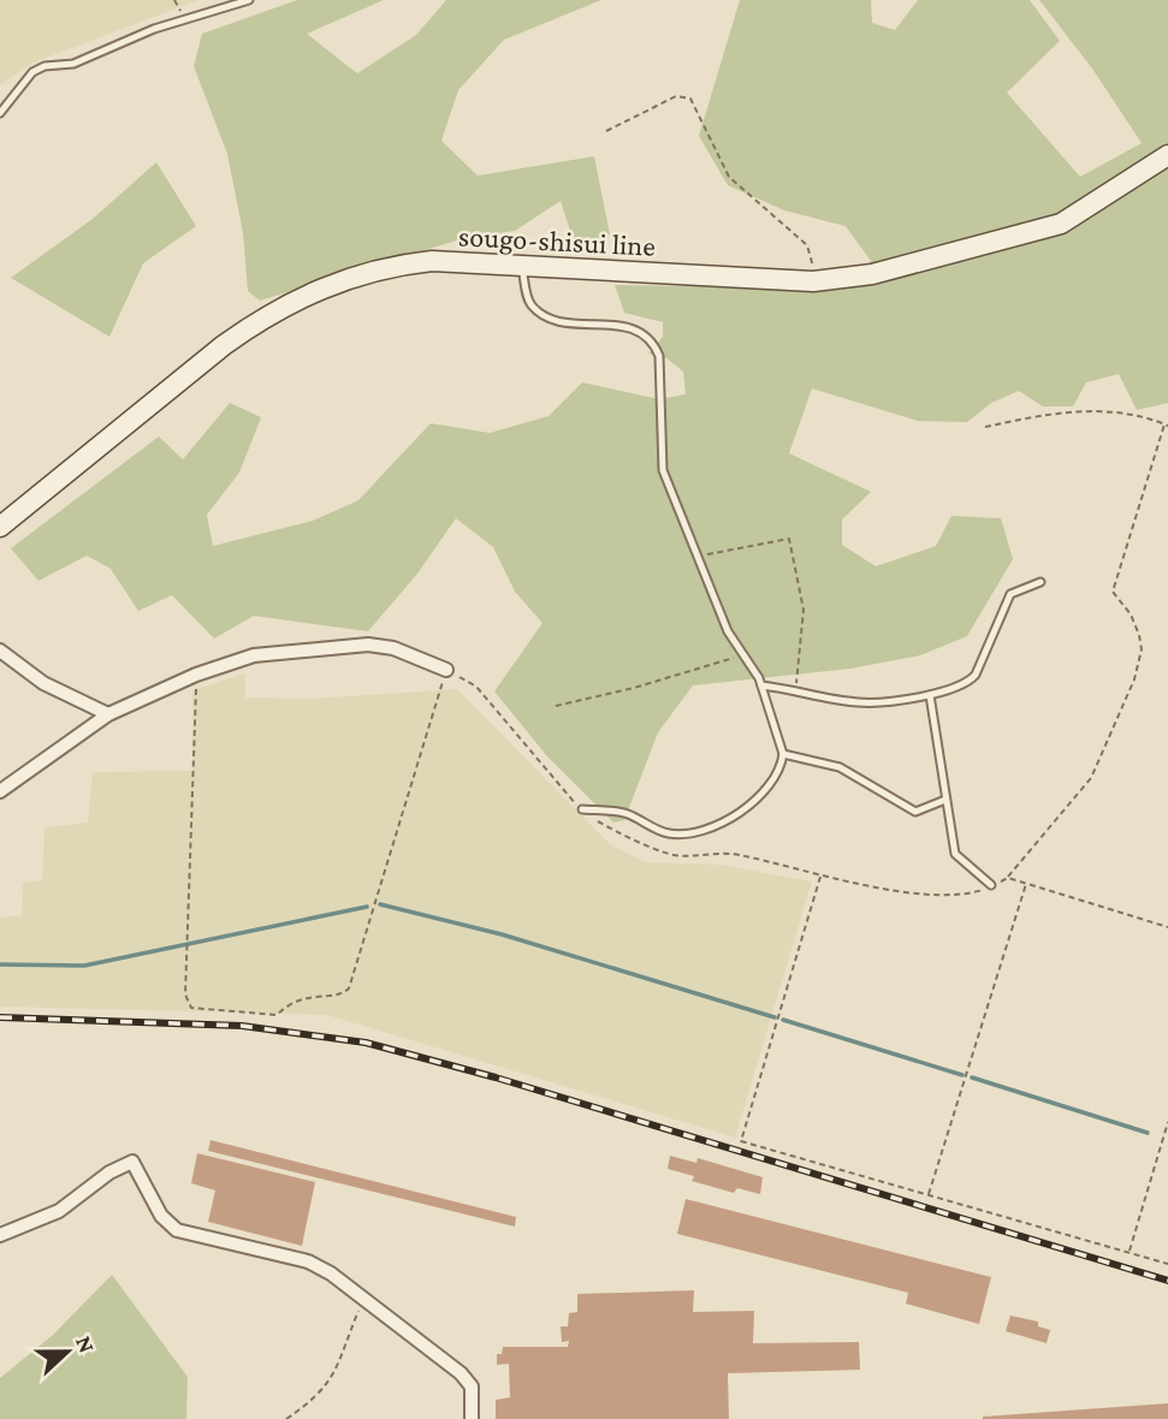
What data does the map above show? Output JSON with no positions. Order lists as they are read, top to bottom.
{
  "streets": {
    "main road": ["sougo-shisui line"]
  },
  "north": "right"
}
